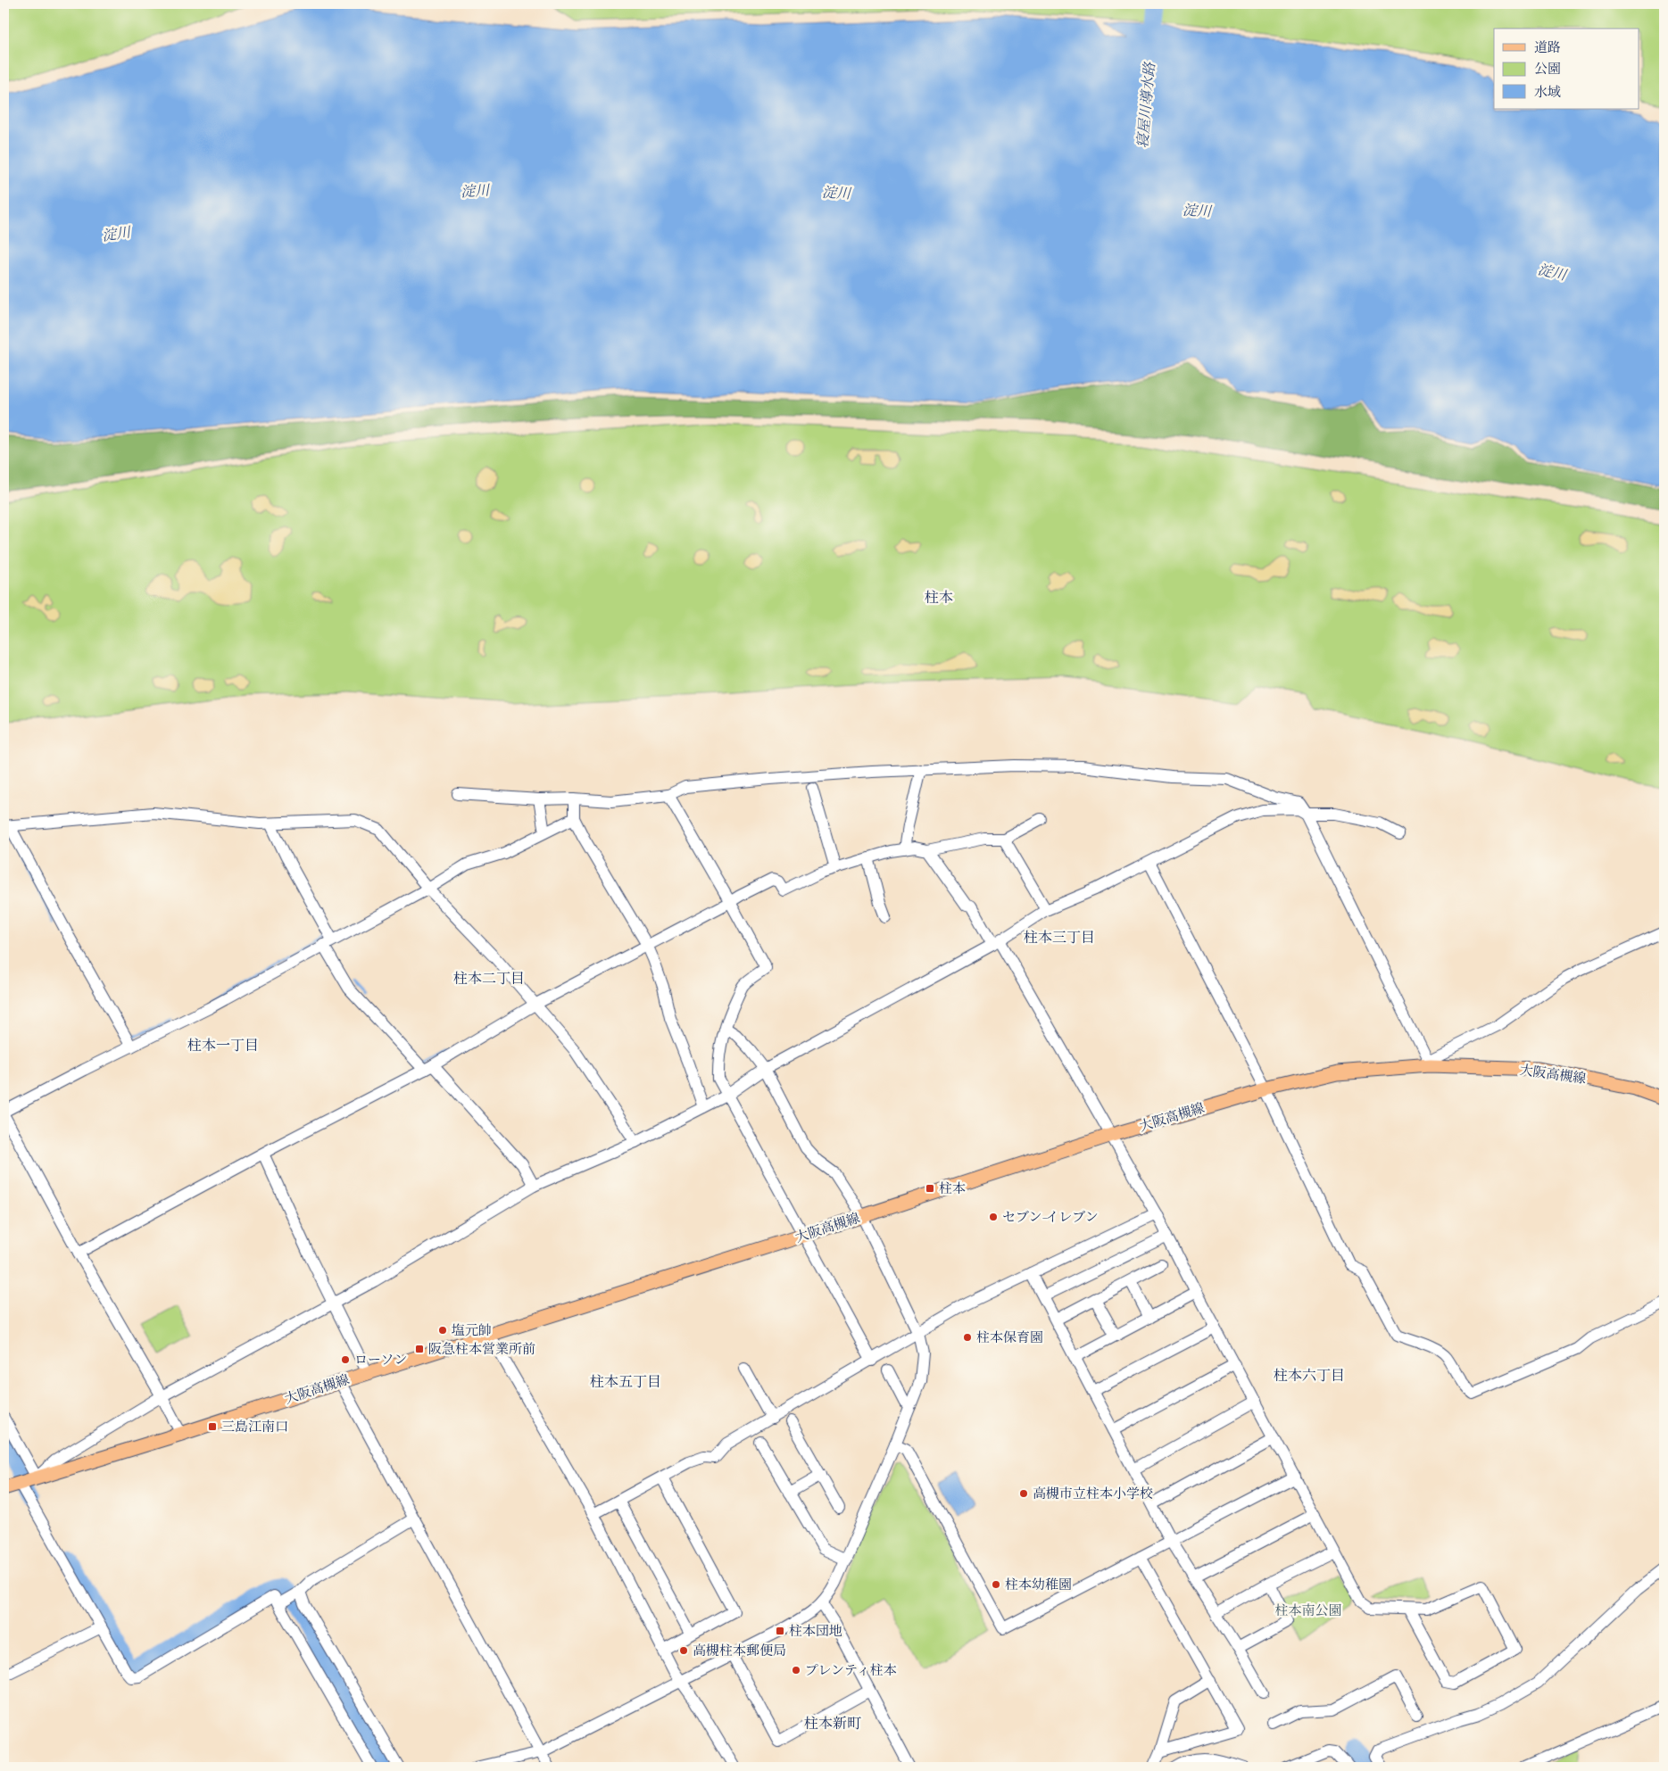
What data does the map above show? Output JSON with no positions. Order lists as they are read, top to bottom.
{
  "streets": {
    "main road": ["大阪高槻線"]
  },
  "districts": [
    "柱本",
    "柱本三丁目",
    "柱本二丁目",
    "柱本一丁目",
    "柱本六丁目",
    "柱本五丁目",
    "柱本新町"
  ],
  "water": ["寝屋川導水路", "淀川"],
  "parks": ["柱本南公園"],
  "places": {
    "transit": [
      "柱本",
      "阪急柱本営業所前",
      "三島江南口",
      "柱本団地"
    ],
    "other": [
      "セブン-イレブン",
      "塩元帥",
      "柱本保育園",
      "ローソン",
      "高槻市立柱本小学校",
      "柱本幼稚園",
      "高槻柱本郵便局",
      "プレンティ柱本"
    ]
  },
  "legend": ["道路", "公園", "水域"]
}
